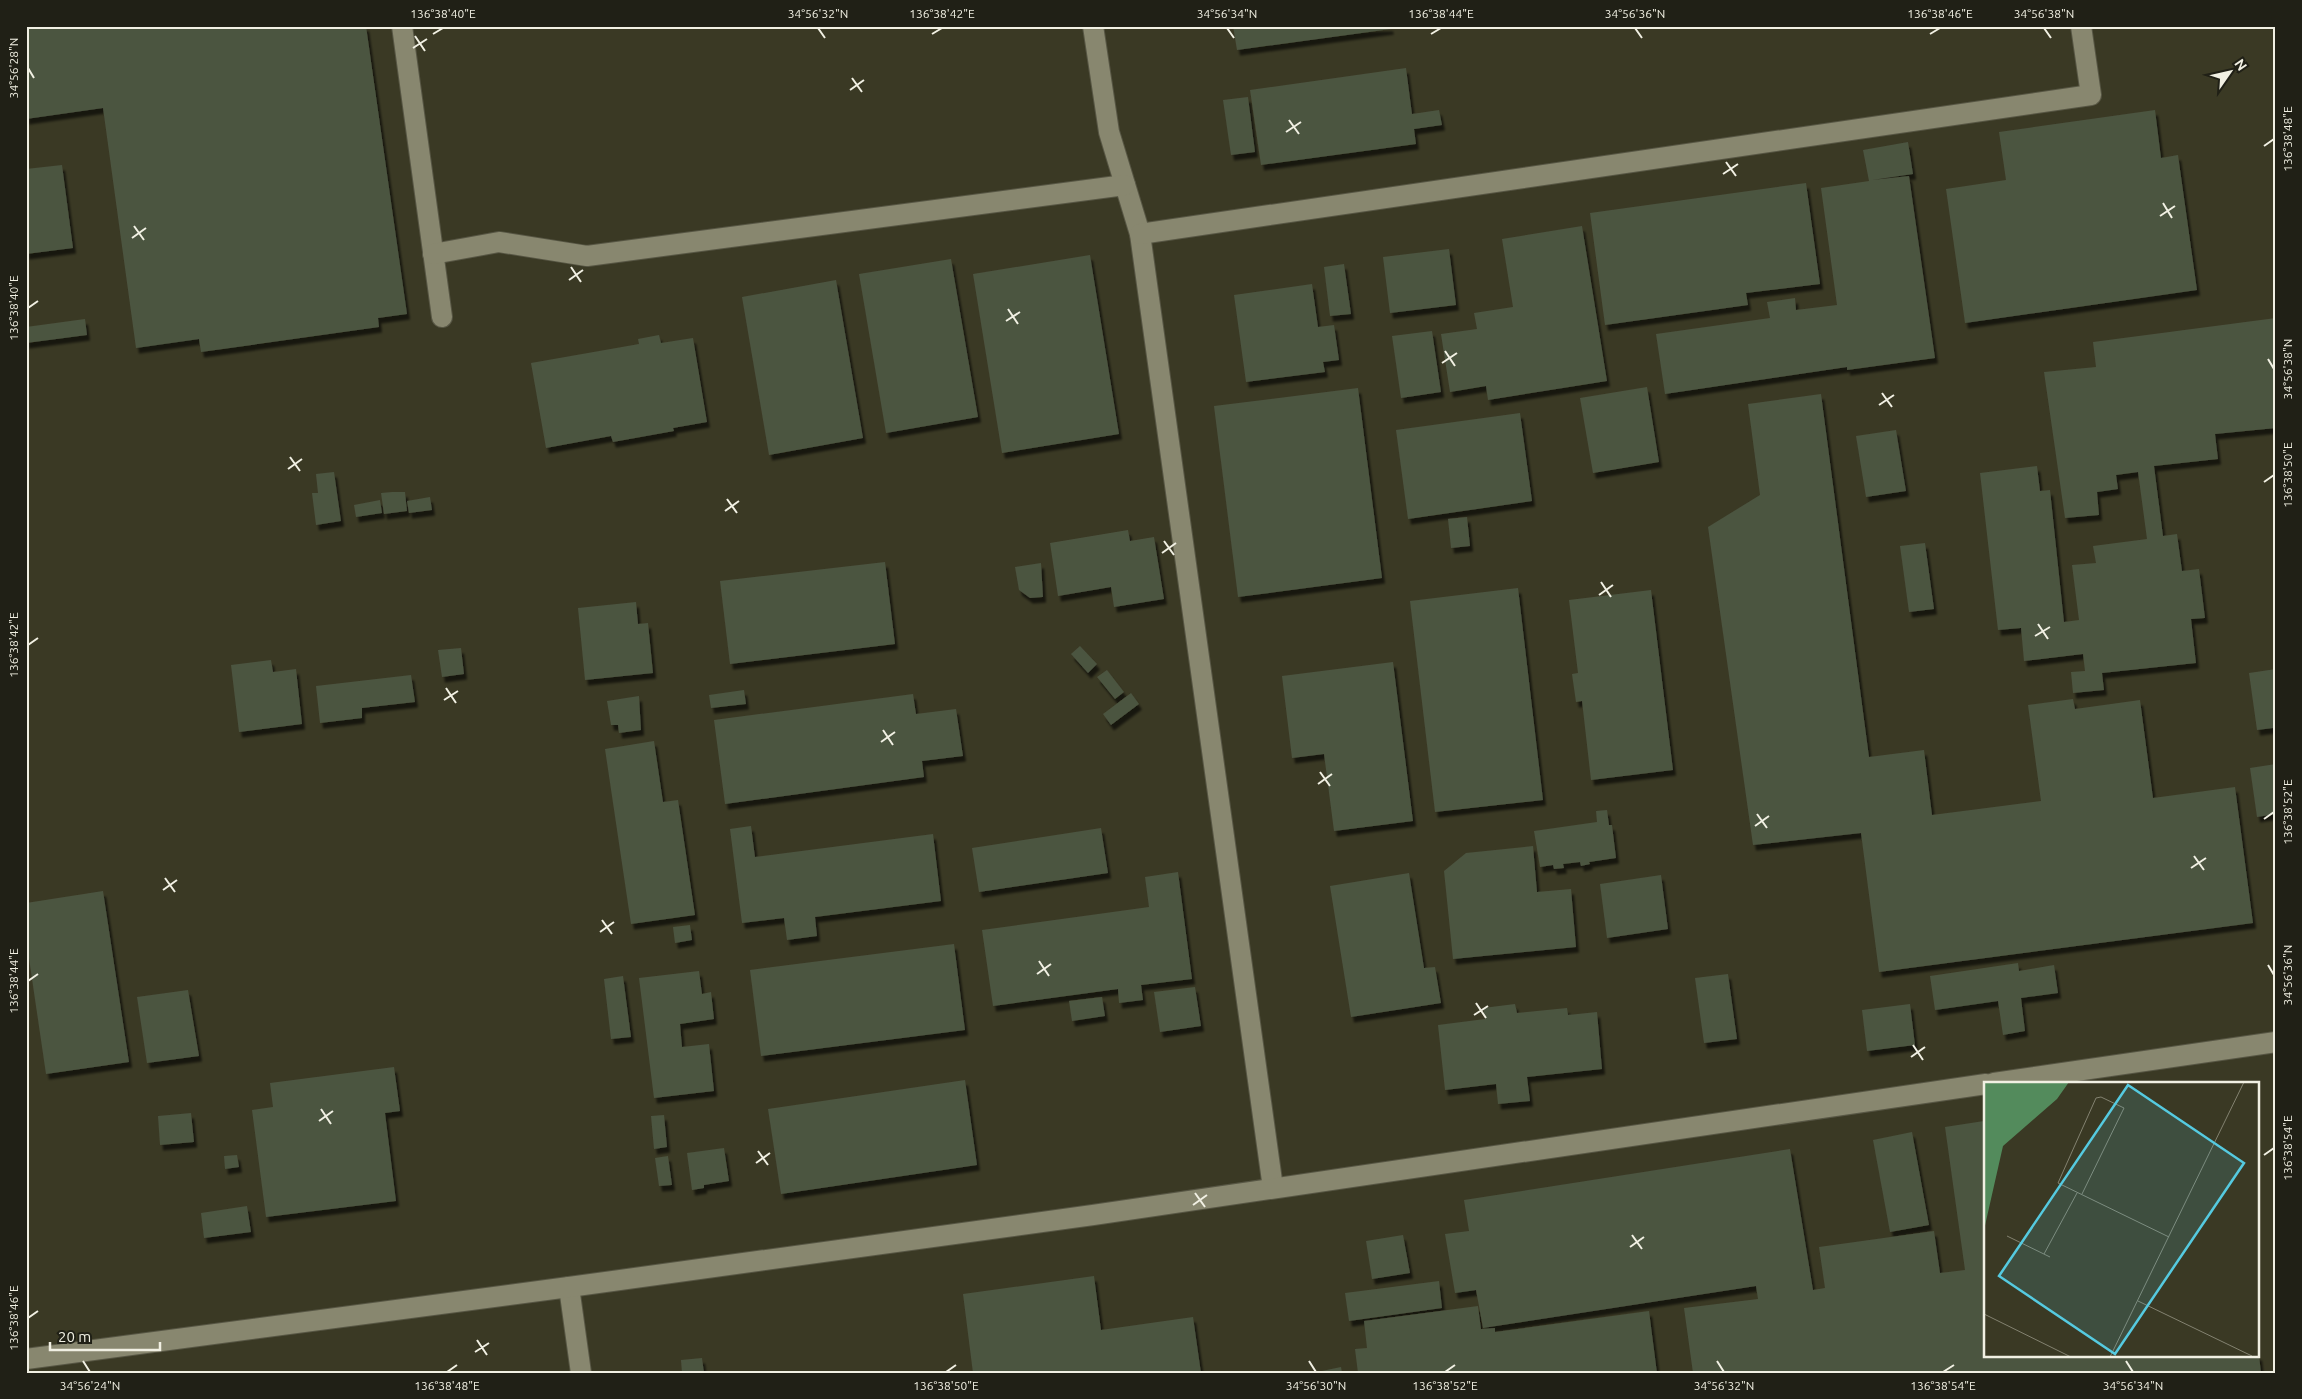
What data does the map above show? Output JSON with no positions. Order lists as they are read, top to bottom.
{
  "scale_bar": "20 m",
  "north": "top right",
  "coordinates": [
    "136°38'40\"E",
    "34°56'32\"N",
    "136°38'42\"E",
    "34°56'34\"N",
    "136°38'44\"E",
    "34°56'36\"N",
    "136°38'46\"E",
    "34°56'38\"N",
    "34°56'28\"N",
    "136°38'48\"E",
    "136°38'50\"E",
    "136°38'52\"E",
    "136°38'54\"E",
    "34°56'24\"N",
    "34°56'30\"N"
  ]
}
